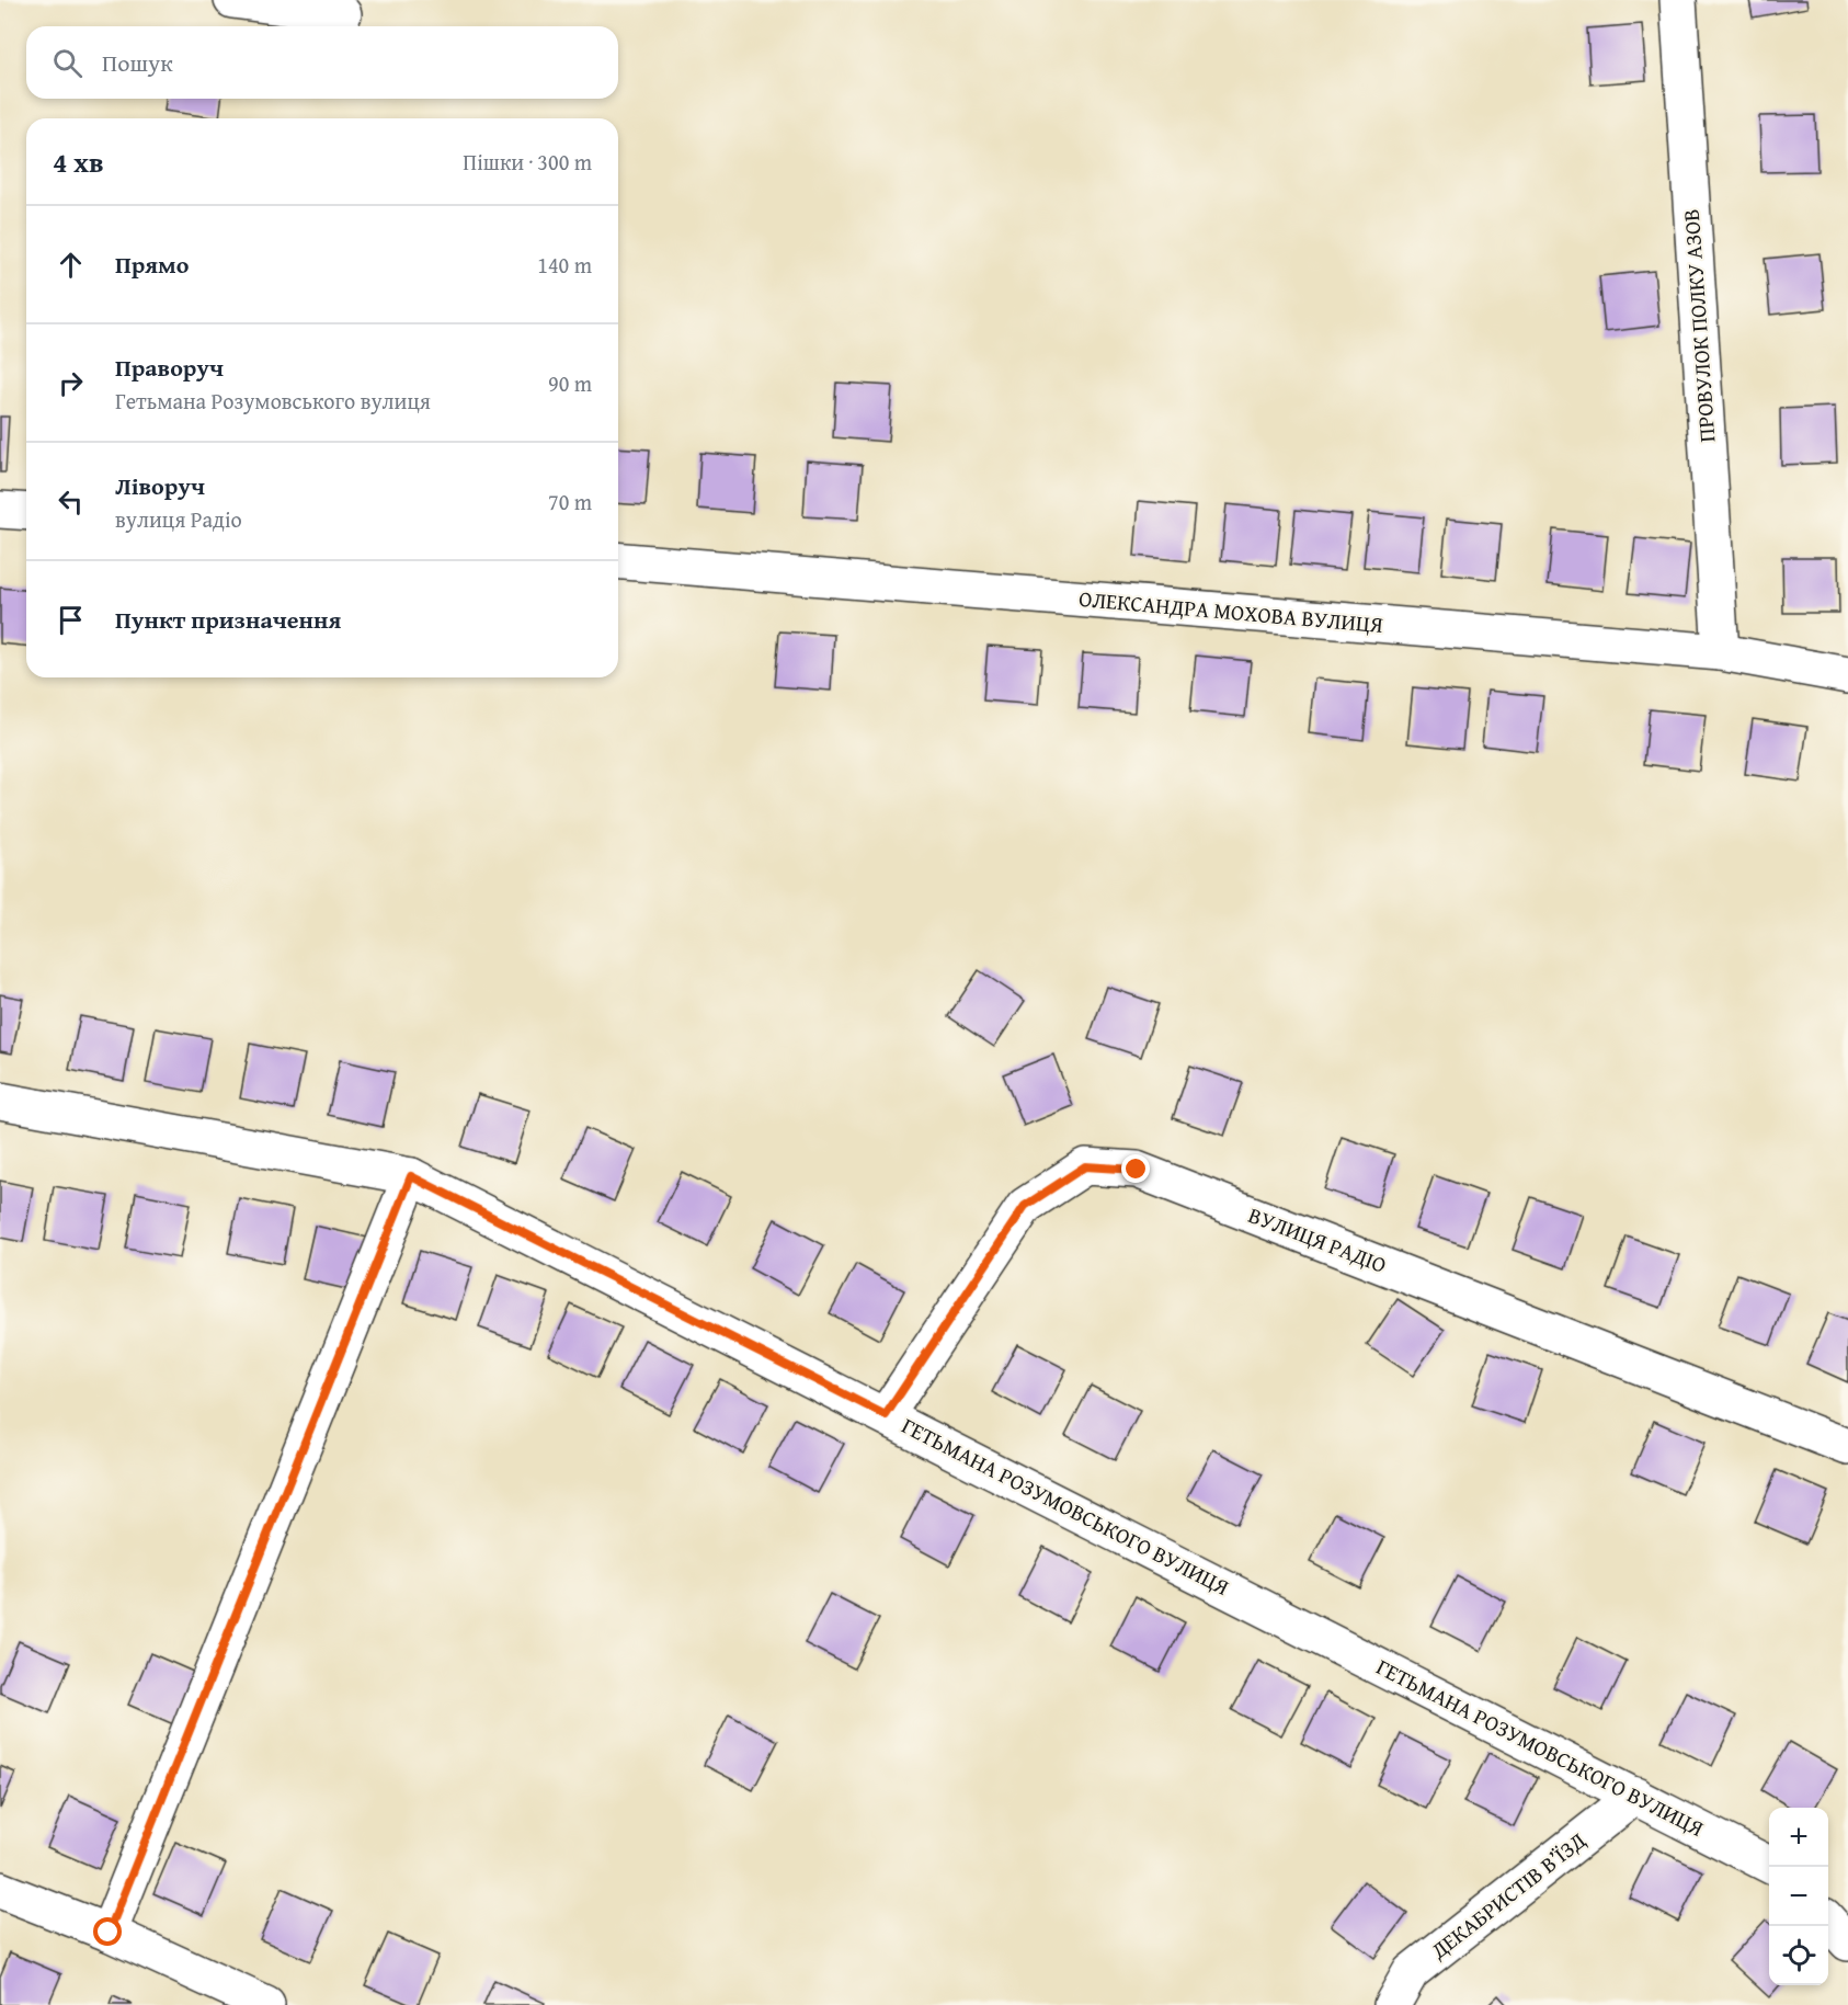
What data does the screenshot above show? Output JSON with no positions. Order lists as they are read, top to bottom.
{
  "streets": {
    "street": [
      "ПРОВУЛОК ПОЛКУ АЗОВ",
      "ОЛЕКСАНДРА МОХОВА ВУЛИЦЯ",
      "ВУЛИЦЯ РАДІО",
      "ГЕТЬМАНА РОЗУМОВСЬКОГО ВУЛИЦЯ",
      "ДЕКАБРИСТІВ В’ЇЗД"
    ]
  },
  "crossings": [
    ["ПРОВУЛОК ПОЛКУ АЗОВ", "ОЛЕКСАНДРА МОХОВА ВУЛИЦЯ"],
    ["ВУЛИЦЯ РАДІО", "ГЕТЬМАНА РОЗУМОВСЬКОГО ВУЛИЦЯ"],
    ["ГЕТЬМАНА РОЗУМОВСЬКОГО ВУЛИЦЯ", "ДЕКАБРИСТІВ В’ЇЗД"]
  ],
  "page": {
    "search": "Пошук",
    "heading": ["4 хв", "Пішки · 300 m"],
    "list": [
      ["Прямо", "140 m"],
      ["Праворуч", "Гетьмана Розумовського вулиця", "90 m"],
      ["Ліворуч", "вулиця Радіо", "70 m"],
      "Пункт призначення"
    ],
    "map_buttons": ["+", "−"]
  }
}
